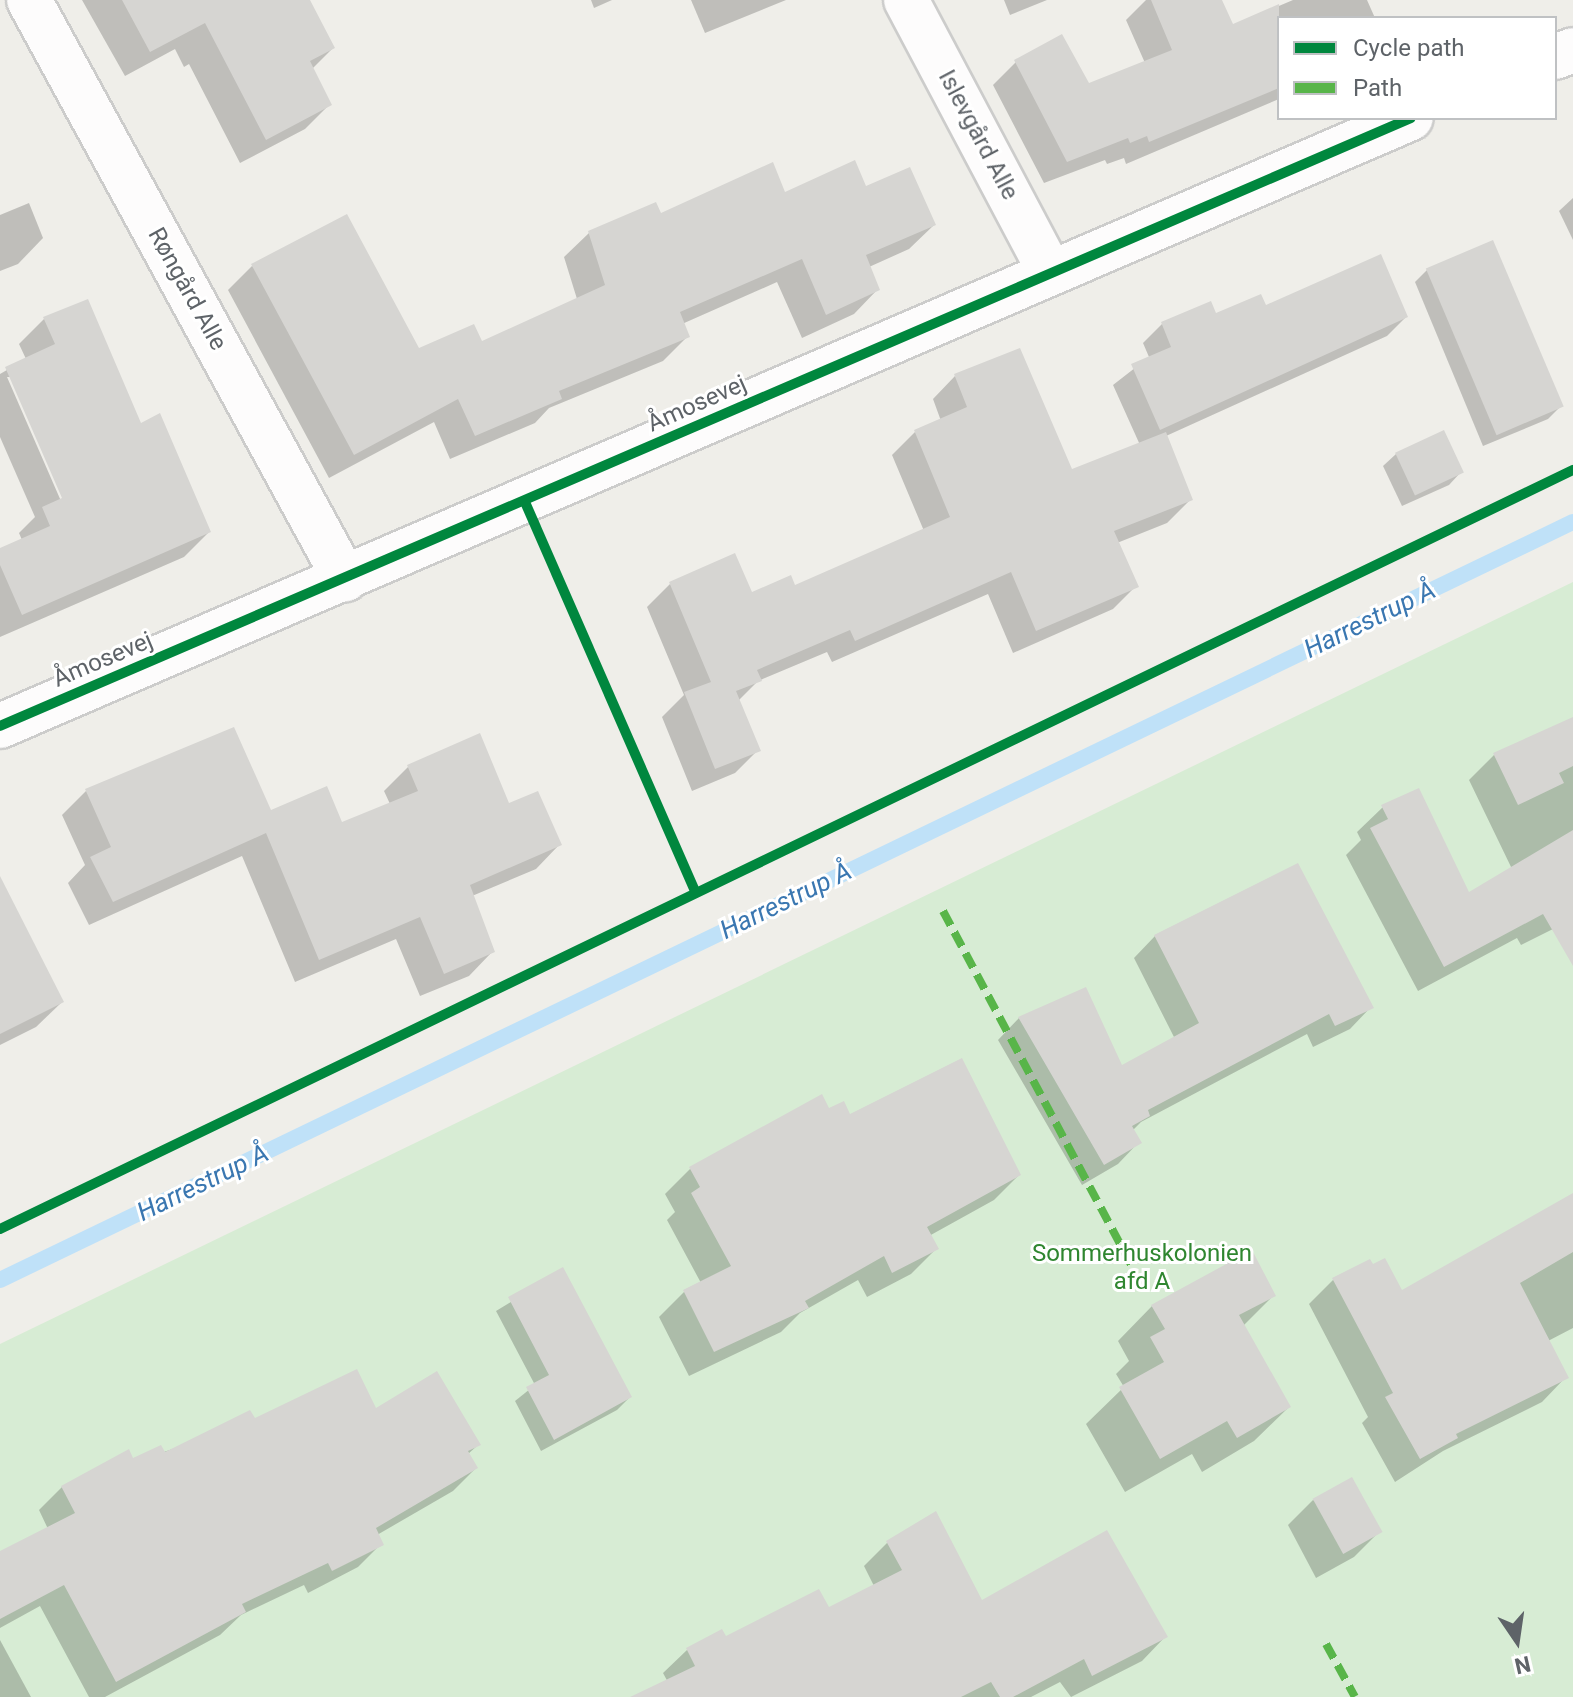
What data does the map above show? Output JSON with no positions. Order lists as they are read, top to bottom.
{
  "streets": {
    "street": ["Islevgård Alle", "Røngård Alle", "Åmosevej"]
  },
  "crossings": [
    ["Islevgård Alle", "Åmosevej"],
    ["Røngård Alle", "Åmosevej"]
  ],
  "water": ["Harrestrup Å"],
  "parks": ["Sommerhuskolonien afd A"],
  "legend": ["Cycle path", "Path"],
  "north": "bottom"
}
